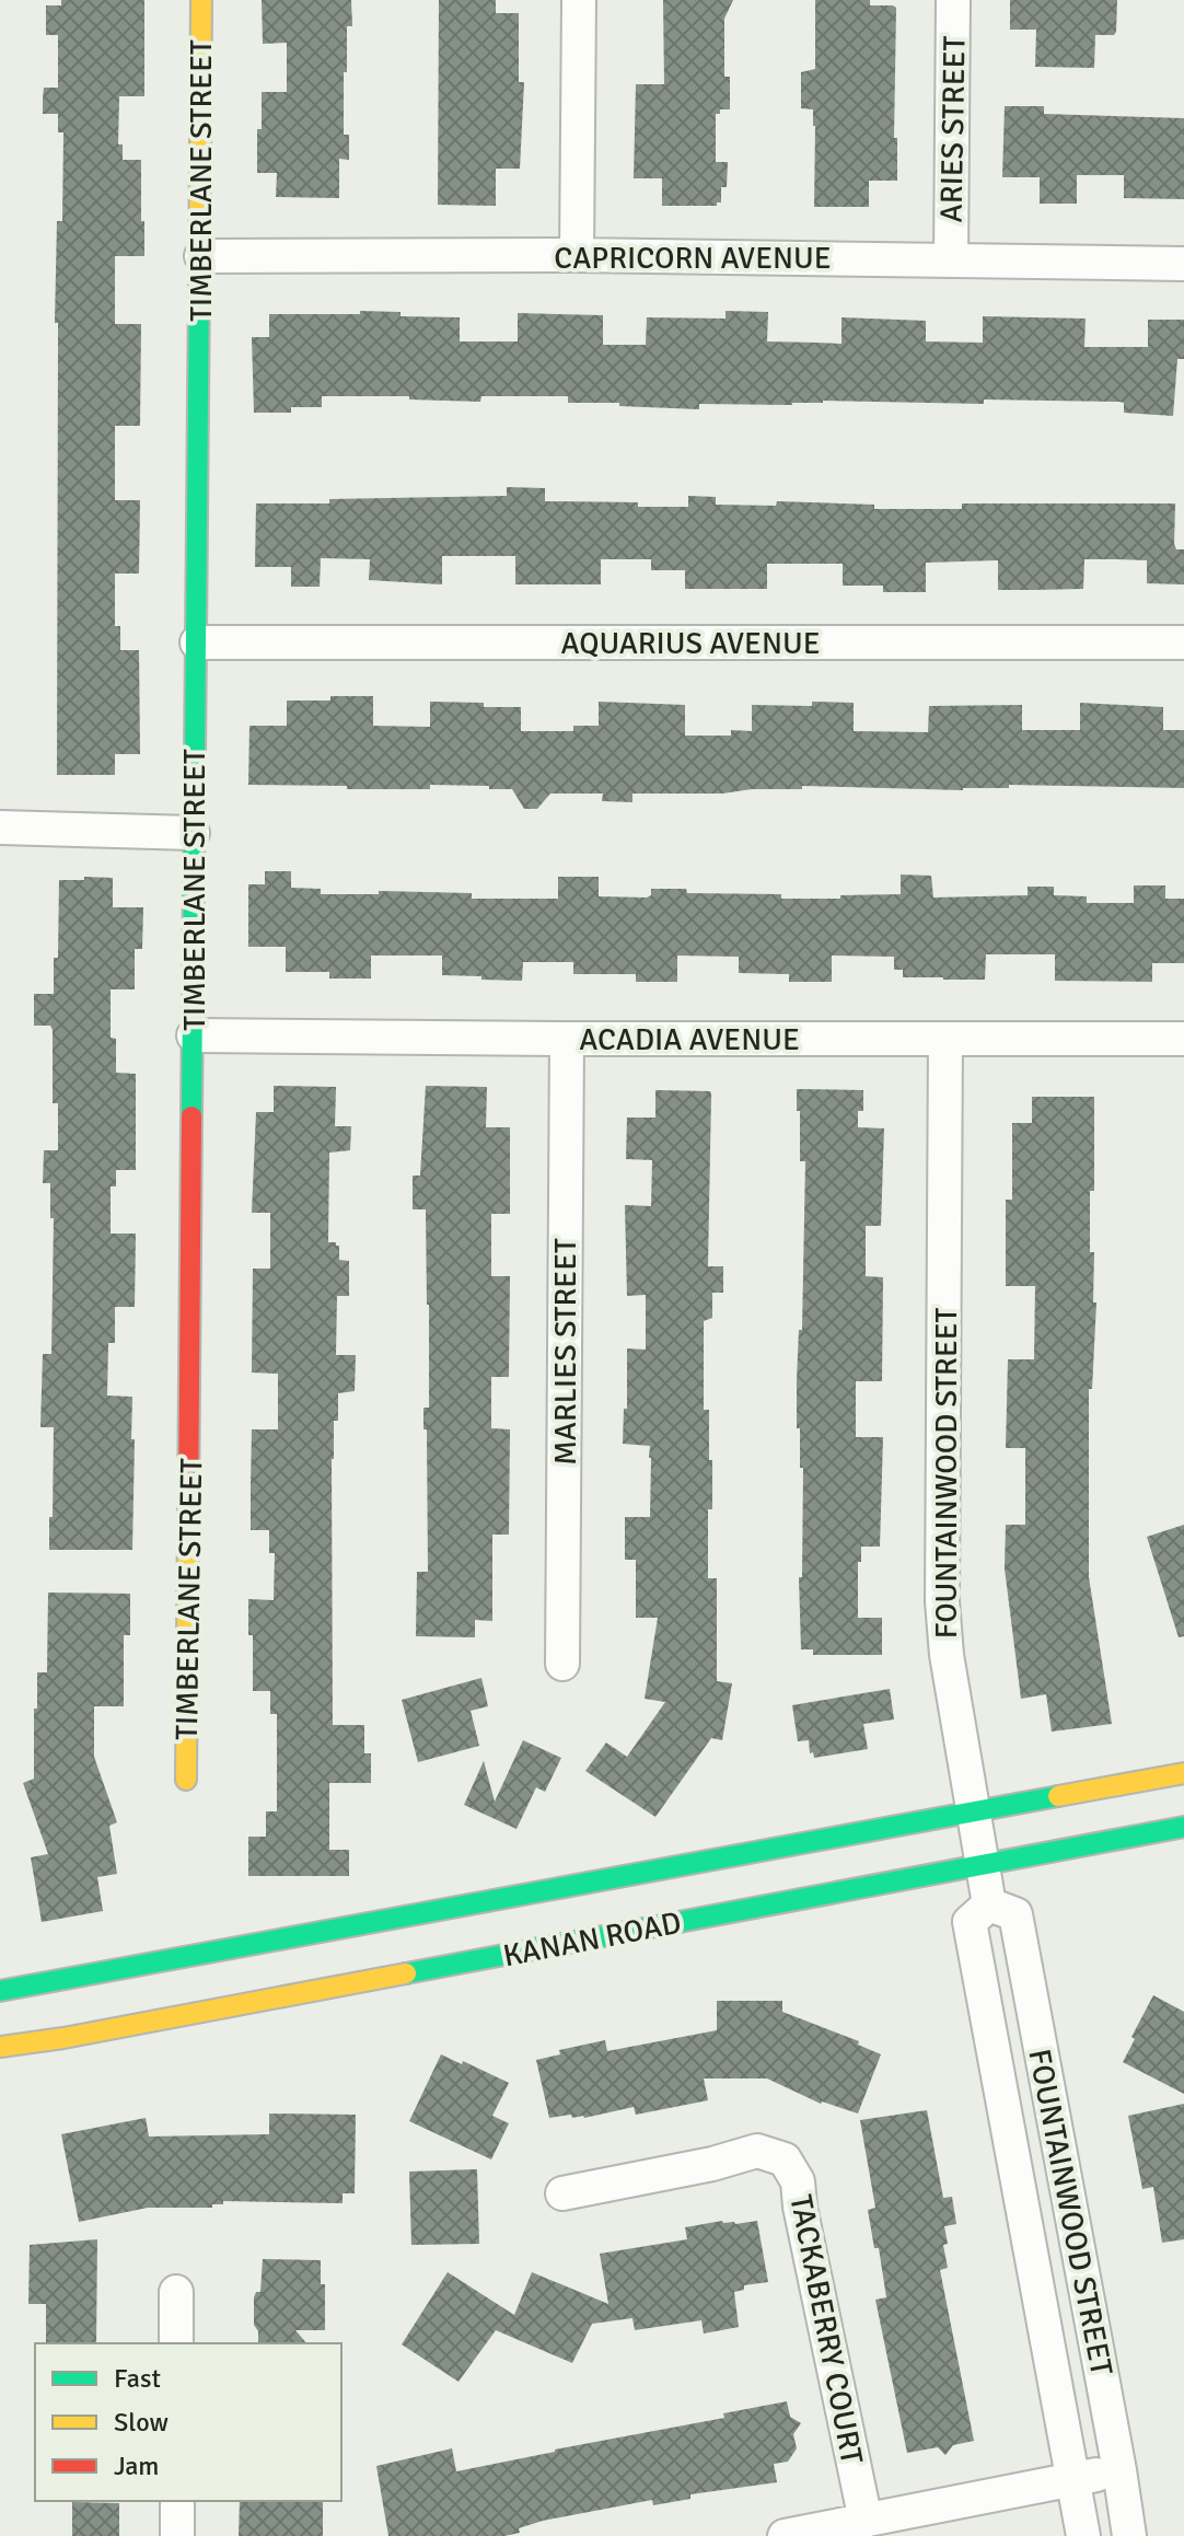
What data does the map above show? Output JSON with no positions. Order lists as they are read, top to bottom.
{
  "streets": {
    "main road": ["TIMBERLANE STREET", "KANAN ROAD"],
    "street": [
      "ARIES STREET",
      "CAPRICORN AVENUE",
      "AQUARIUS AVENUE",
      "ACADIA AVENUE",
      "MARLIES STREET",
      "FOUNTAINWOOD STREET",
      "TACKABERRY COURT"
    ]
  },
  "crossings": [
    ["ARIES STREET", "CAPRICORN AVENUE"],
    ["TIMBERLANE STREET", "CAPRICORN AVENUE"],
    ["TIMBERLANE STREET", "AQUARIUS AVENUE"],
    ["TIMBERLANE STREET", "ACADIA AVENUE"],
    ["ACADIA AVENUE", "MARLIES STREET"],
    ["ACADIA AVENUE", "FOUNTAINWOOD STREET"],
    ["FOUNTAINWOOD STREET", "KANAN ROAD"]
  ],
  "legend": ["Fast", "Slow", "Jam"]
}
